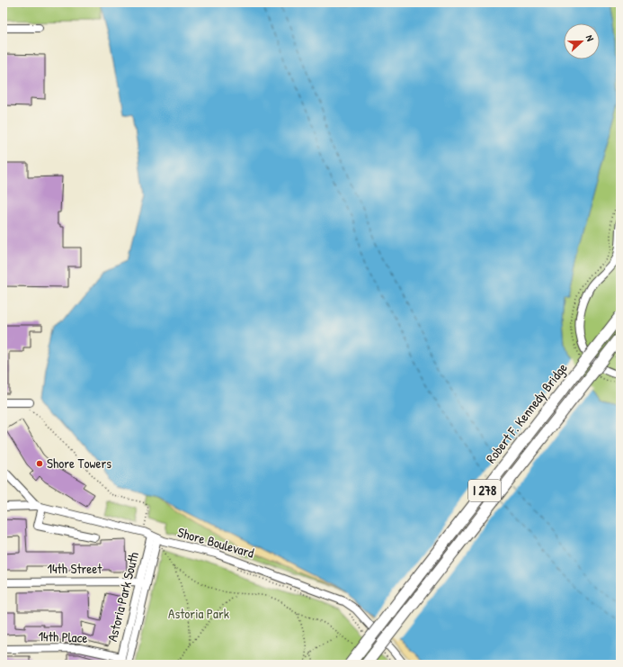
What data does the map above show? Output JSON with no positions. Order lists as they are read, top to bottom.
{
  "streets": {
    "highway": ["Robert F. Kennedy Bridge", "I 278"],
    "street": [
      "Shore Boulevard",
      "14th Street",
      "Astoria Park South",
      "14th Place"
    ]
  },
  "crossings": [
    ["Shore Boulevard", "Astoria Park South"],
    ["14th Street", "Astoria Park South"],
    ["Astoria Park South", "14th Place"]
  ],
  "parks": ["Astoria Park"],
  "places": ["Shore Towers"],
  "north": "right"
}
